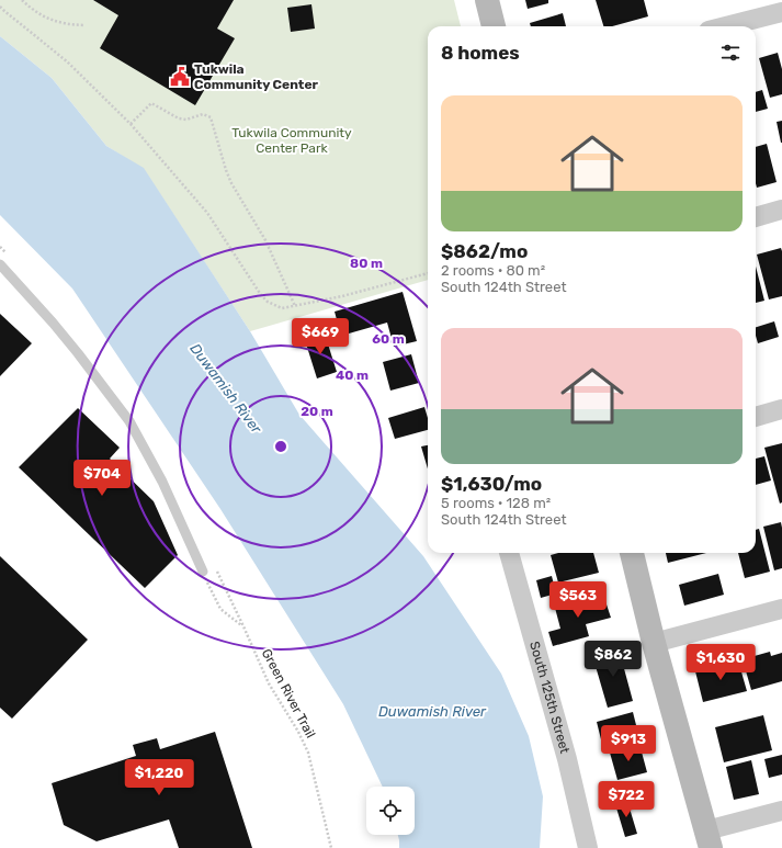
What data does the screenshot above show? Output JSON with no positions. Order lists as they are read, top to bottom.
{
  "streets": {
    "street": ["South 125th Street"],
    "path": ["Green River Trail"]
  },
  "water": ["Duwamish River"],
  "parks": ["Tukwila Community Center Park"],
  "places": {
    "public building": ["Tukwila Community Center"]
  },
  "page": {
    "heading": "8 homes",
    "list": [
      {
        "name": "$862/mo",
        "note": "2 rooms · 80 m² · South 124th Street"
      },
      {
        "name": "$1,630/mo",
        "note": "5 rooms · 128 m² · South 124th Street"
      }
    ],
    "price": [
      "$669",
      "$704",
      "$563",
      "$862",
      "$1,630",
      "$913",
      "$1,220",
      "$722"
    ]
  },
  "rings": [
    "80 m",
    "60 m",
    "40 m",
    "20 m"
  ]
}
